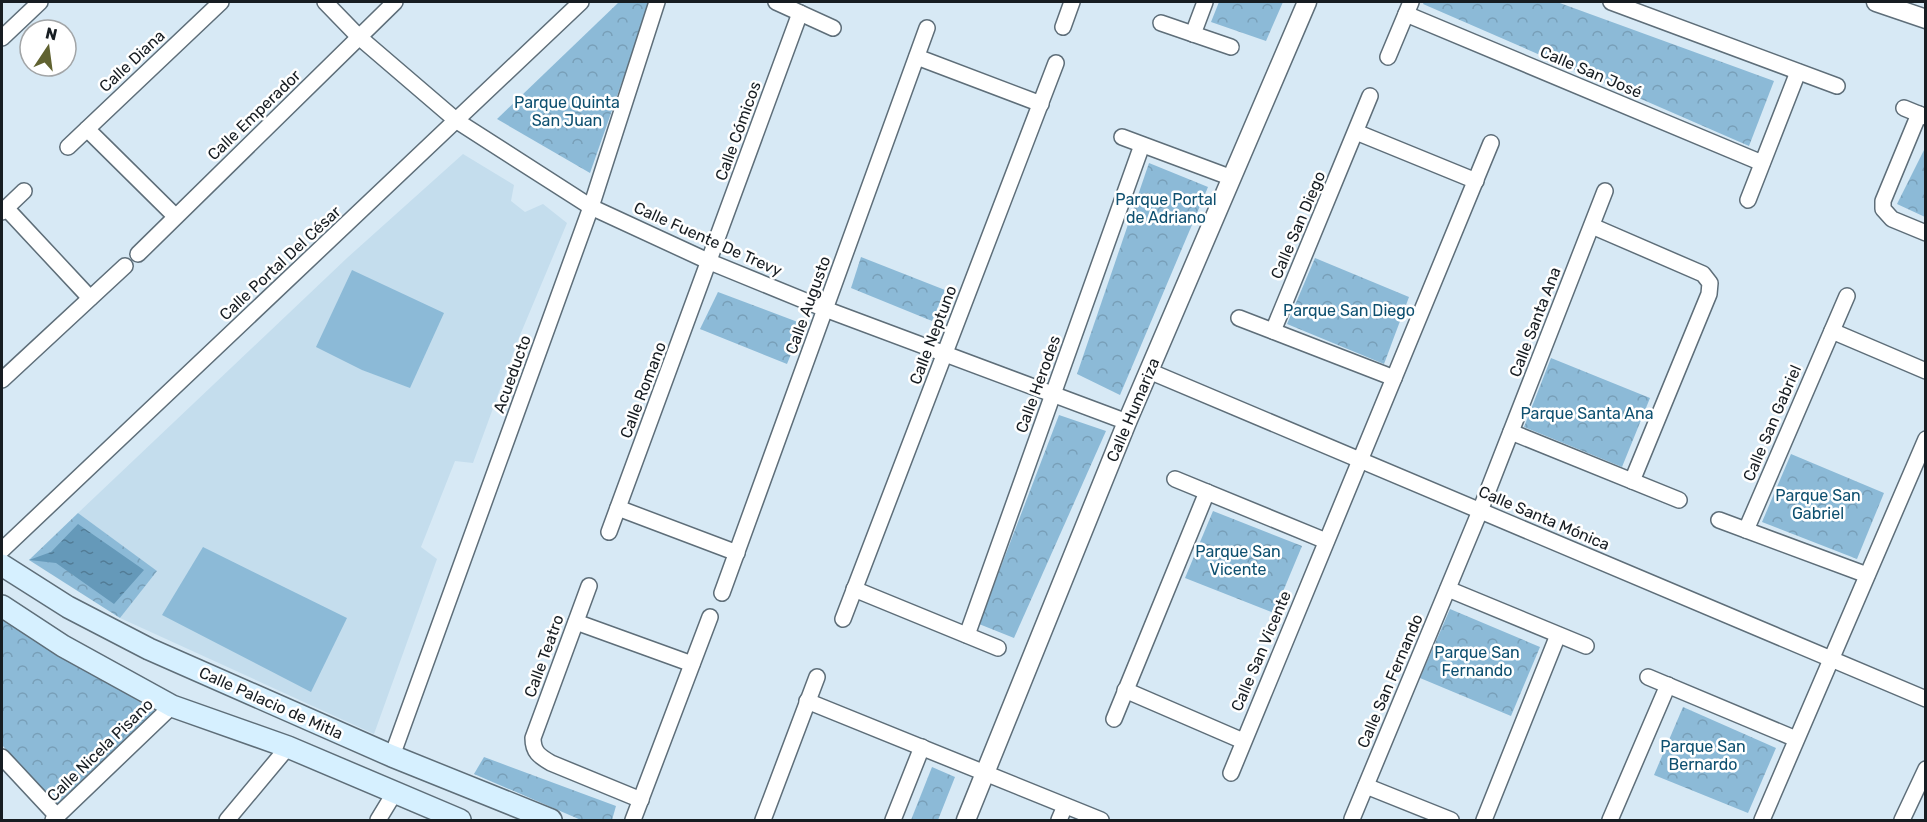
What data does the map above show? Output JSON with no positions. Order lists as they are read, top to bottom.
{
  "streets": {
    "main road": ["Calle Palacio de Mitla"],
    "street": [
      "Calle Diana",
      "Calle San José",
      "Calle Emperador",
      "Calle Cómicos",
      "Calle San Diego",
      "Calle Fuente De Trevy",
      "Calle Portal Del César",
      "Calle Augusto",
      "Calle Santa Ana",
      "Calle Neptuno",
      "Acueducto",
      "Calle Herodes",
      "Calle Romano",
      "Calle Humariza",
      "Calle San Gabriel",
      "Calle Santa Mónica",
      "Calle San Vicente",
      "Calle Teatro",
      "Calle San Fernando",
      "Calle Nicela Pisano"
    ]
  },
  "crossings": [
    ["Calle Emperador", "Calle Fuente De Trevy"],
    ["Calle Cómicos", "Calle Fuente De Trevy"],
    ["Calle Cómicos", "Calle Romano"],
    ["Calle Fuente De Trevy", "Calle Portal Del César"],
    ["Calle Fuente De Trevy", "Calle Augusto"],
    ["Calle Fuente De Trevy", "Calle Neptuno"],
    ["Calle Fuente De Trevy", "Acueducto"],
    ["Calle Fuente De Trevy", "Calle Herodes"],
    ["Calle Fuente De Trevy", "Calle Romano"],
    ["Calle Fuente De Trevy", "Calle Humariza"],
    ["Calle Santa Ana", "Calle Santa Mónica"],
    ["Calle Santa Ana", "Calle San Fernando"],
    ["Acueducto", "Calle Palacio de Mitla"],
    ["Calle Humariza", "Calle Santa Mónica"],
    ["Calle Santa Mónica", "Calle San Vicente"],
    ["Calle Santa Mónica", "Calle San Fernando"],
    ["Calle Palacio de Mitla", "Calle Nicela Pisano"]
  ],
  "parks": [
    "Parque Quinta San Juan",
    "Parque Portal de Adriano",
    "Parque San Diego",
    "Parque Santa Ana",
    "Parque San Gabriel",
    "Parque San Vicente",
    "Parque San Fernando",
    "Parque San Bernardo"
  ],
  "north": "top"
}
